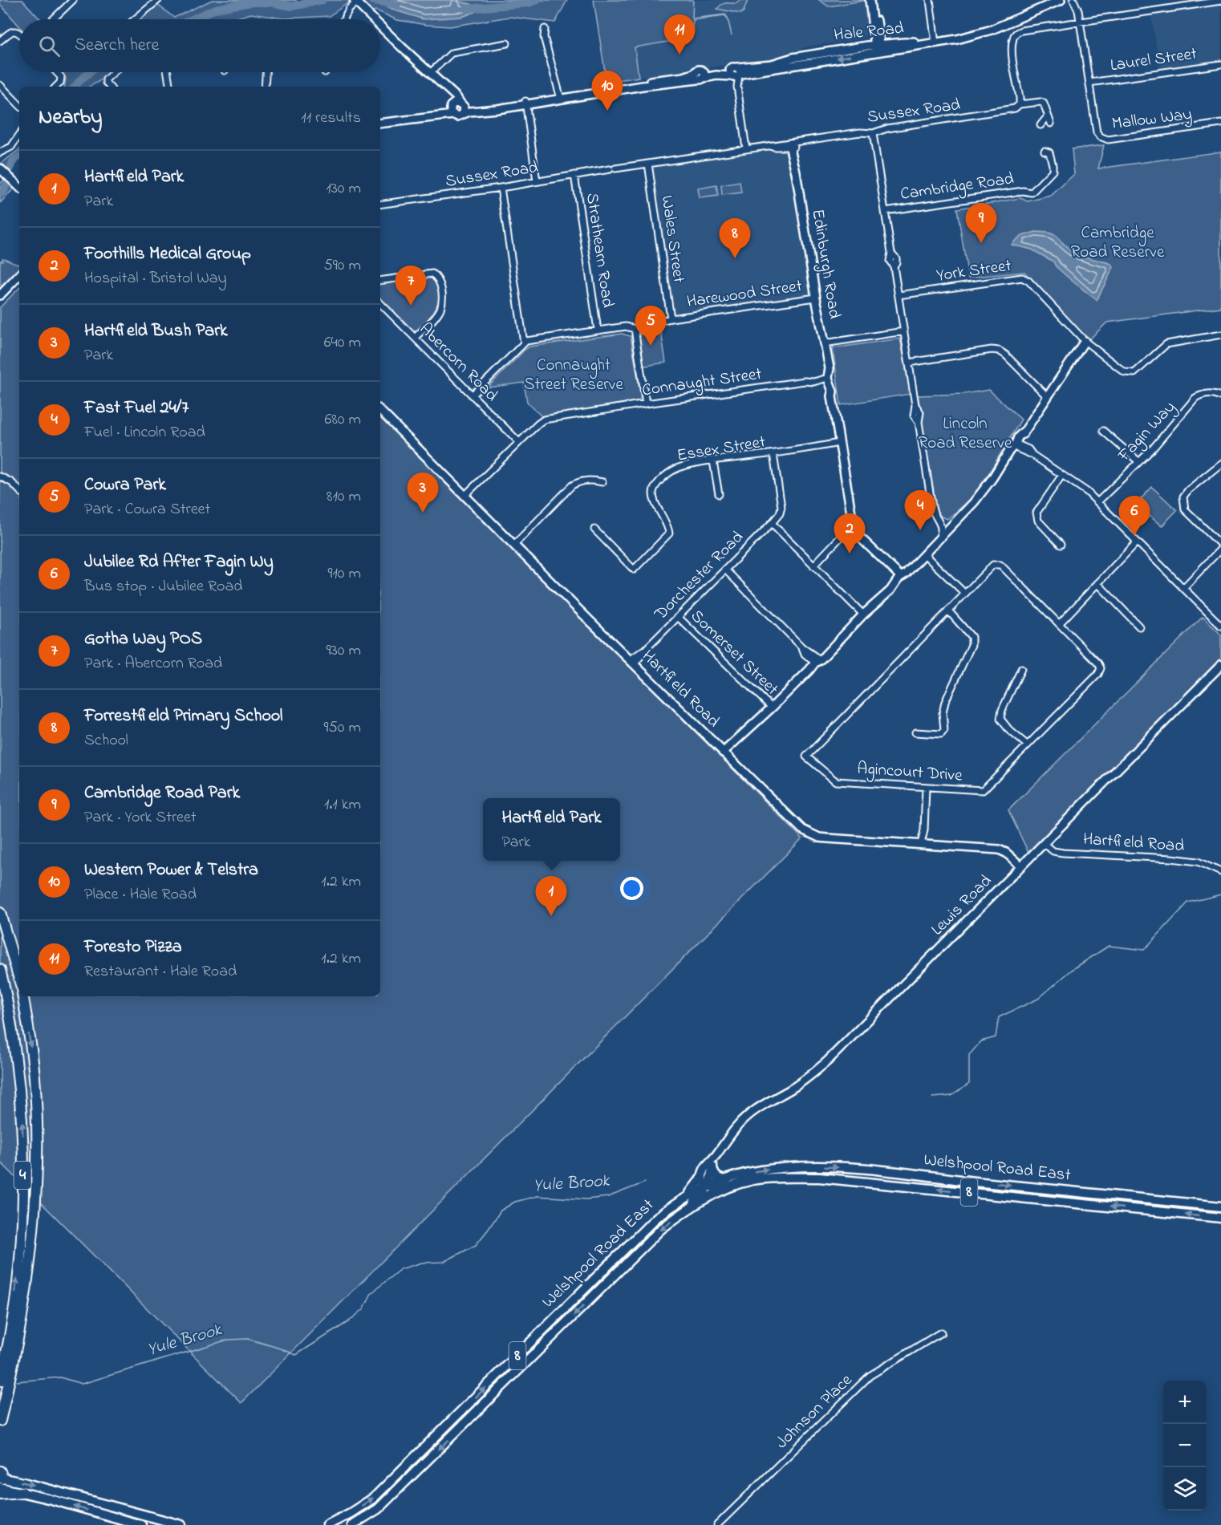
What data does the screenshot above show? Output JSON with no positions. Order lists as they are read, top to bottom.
{
  "streets": {
    "highway": ["4"],
    "main road": ["Welshpool Road East", "8"],
    "street": [
      "Hale Road",
      "Laurel Street",
      "Sussex Road",
      "Mallow Way",
      "Cambridge Road",
      "Wales Street",
      "Strathearn Road",
      "Edinburgh Road",
      "York Street",
      "Harewood Street",
      "Abercorn Road",
      "Connaught Street",
      "Fagin Way",
      "Essex Street",
      "Dorchester Road",
      "Somerset Street",
      "Hartfield Road",
      "Agincourt Drive",
      "Lewis Road",
      "Johnson Place"
    ]
  },
  "crossings": [
    ["Laurel Street", "Mallow Way"],
    ["Sussex Road", "Wales Street"],
    ["Sussex Road", "Strathearn Road"],
    ["Sussex Road", "Edinburgh Road"],
    ["Wales Street", "Harewood Street"],
    ["Strathearn Road", "Harewood Street"],
    ["Edinburgh Road", "Harewood Street"],
    ["Edinburgh Road", "Connaught Street"],
    ["Edinburgh Road", "Essex Street"],
    ["Abercorn Road", "Connaught Street"],
    ["Connaught Street", "Hartfield Road"],
    ["Dorchester Road", "Somerset Street"],
    ["Dorchester Road", "Hartfield Road"],
    ["Hartfield Road", "Lewis Road"],
    ["Lewis Road", "Welshpool Road East"]
  ],
  "water": ["Yule Brook"],
  "parks": ["Cambridge Road Reserve", "Connaught Street Reserve", "Lincoln Road Reserve"],
  "page": {
    "pins": [
      "11",
      "10",
      "9",
      "8",
      "7",
      "5",
      "3",
      "4",
      "6",
      "2",
      "1"
    ],
    "search": "Search here",
    "heading": ["Nearby", "11 results"],
    "list": [
      {
        "mark": "1",
        "name": "Hartfield Park",
        "note": "Park",
        "value": "130 m"
      },
      {
        "mark": "2",
        "name": "Foothills Medical Group",
        "note": "Hospital · Bristol Way",
        "value": "590 m"
      },
      {
        "mark": "3",
        "name": "Hartfield Bush Park",
        "note": "Park",
        "value": "640 m"
      },
      {
        "mark": "4",
        "name": "Fast Fuel 24/7",
        "note": "Fuel · Lincoln Road",
        "value": "680 m"
      },
      {
        "mark": "5",
        "name": "Cowra Park",
        "note": "Park · Cowra Street",
        "value": "810 m"
      },
      {
        "mark": "6",
        "name": "Jubilee Rd After Fagin Wy",
        "note": "Bus stop · Jubilee Road",
        "value": "910 m"
      },
      {
        "mark": "7",
        "name": "Gotha Way POS",
        "note": "Park · Abercorn Road",
        "value": "930 m"
      },
      {
        "mark": "8",
        "name": "Forrestfield Primary School",
        "note": "School",
        "value": "950 m"
      },
      {
        "mark": "9",
        "name": "Cambridge Road Park",
        "note": "Park · York Street",
        "value": "1.1 km"
      },
      {
        "mark": "10",
        "name": "Western Power & Telstra",
        "note": "Place · Hale Road",
        "value": "1.2 km"
      },
      {
        "mark": "11",
        "name": "Foresto Pizza",
        "note": "Restaurant · Hale Road",
        "value": "1.2 km"
      }
    ],
    "popup": ["Hartfield Park", "Park"],
    "map_buttons": ["+", "−"]
  }
}
